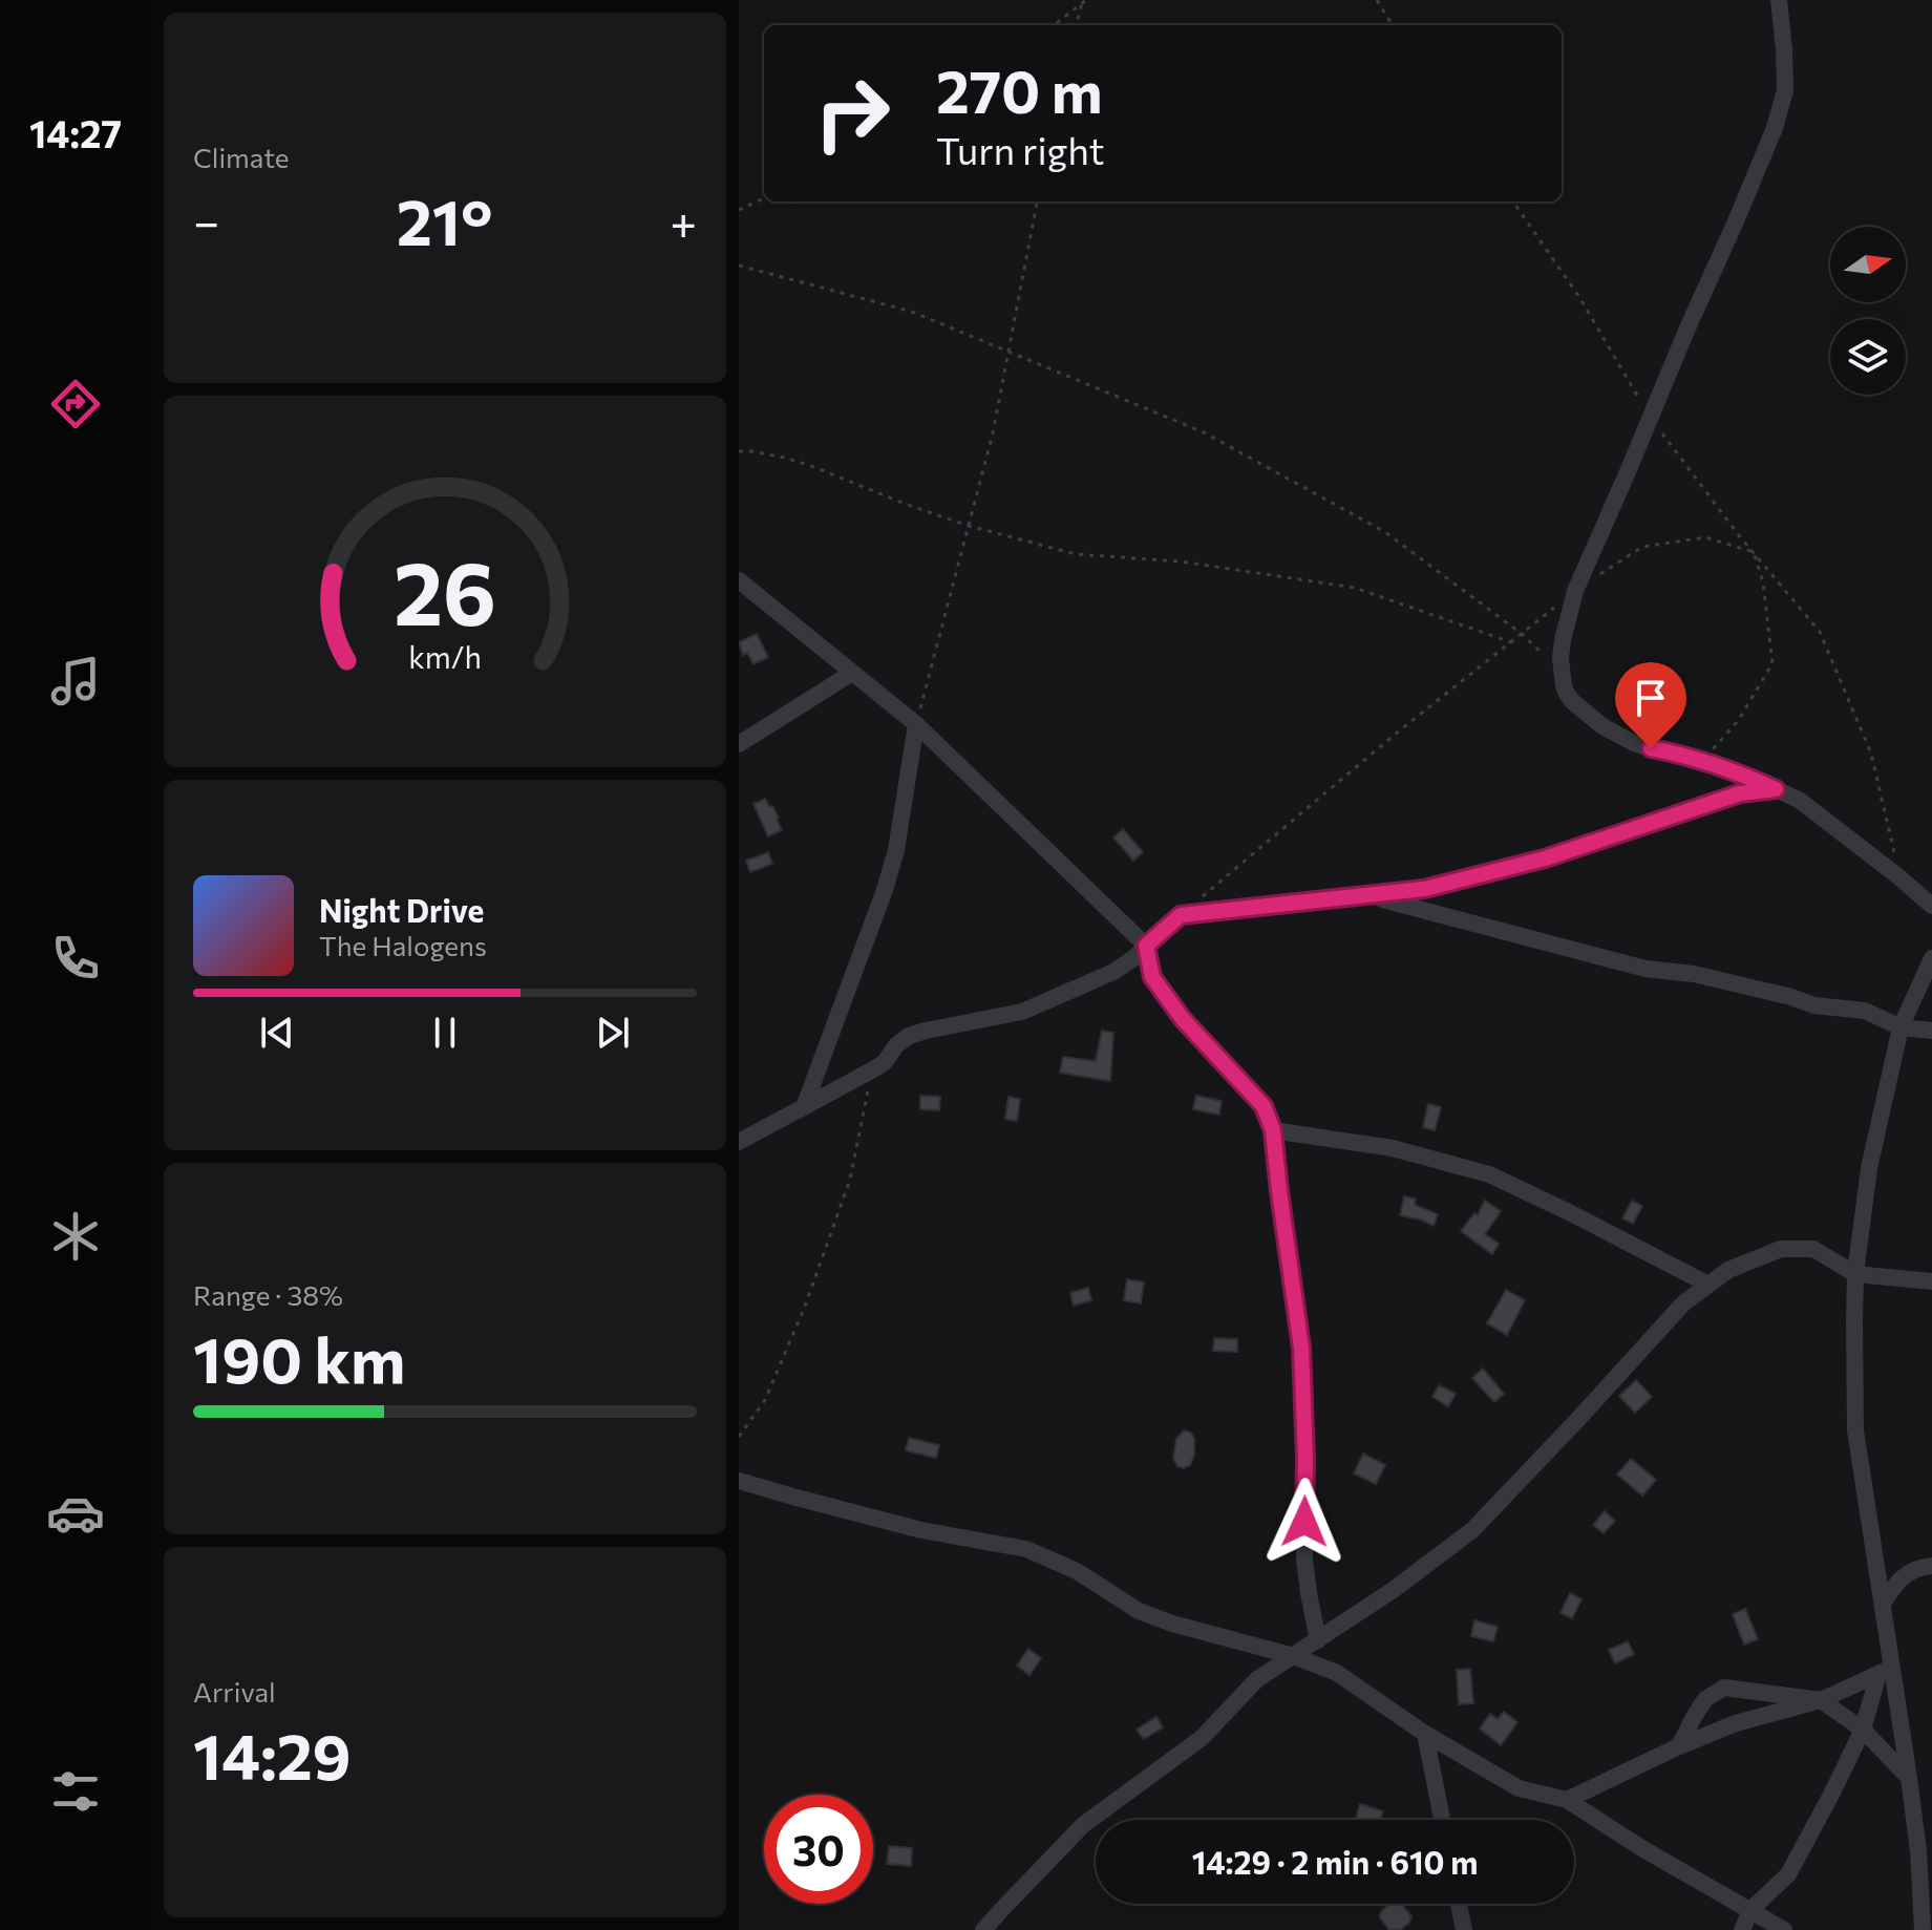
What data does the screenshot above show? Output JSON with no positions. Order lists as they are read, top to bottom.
{
  "north": "right",
  "page": {
    "tabs": "14:27",
    "tile": [
      "Climate",
      ["Range · 38%", "190 km"],
      ["Arrival", "14:29"]
    ],
    "turn": ["270 m", "Turn right"],
    "heat": ["−", "21°", "+"],
    "song": ["Night Drive", "The Halogens"],
    "limit": "30",
    "trip": "14:29 · 2 min · 610 m",
    "gauge": ["26", "km/h"]
  }
}
